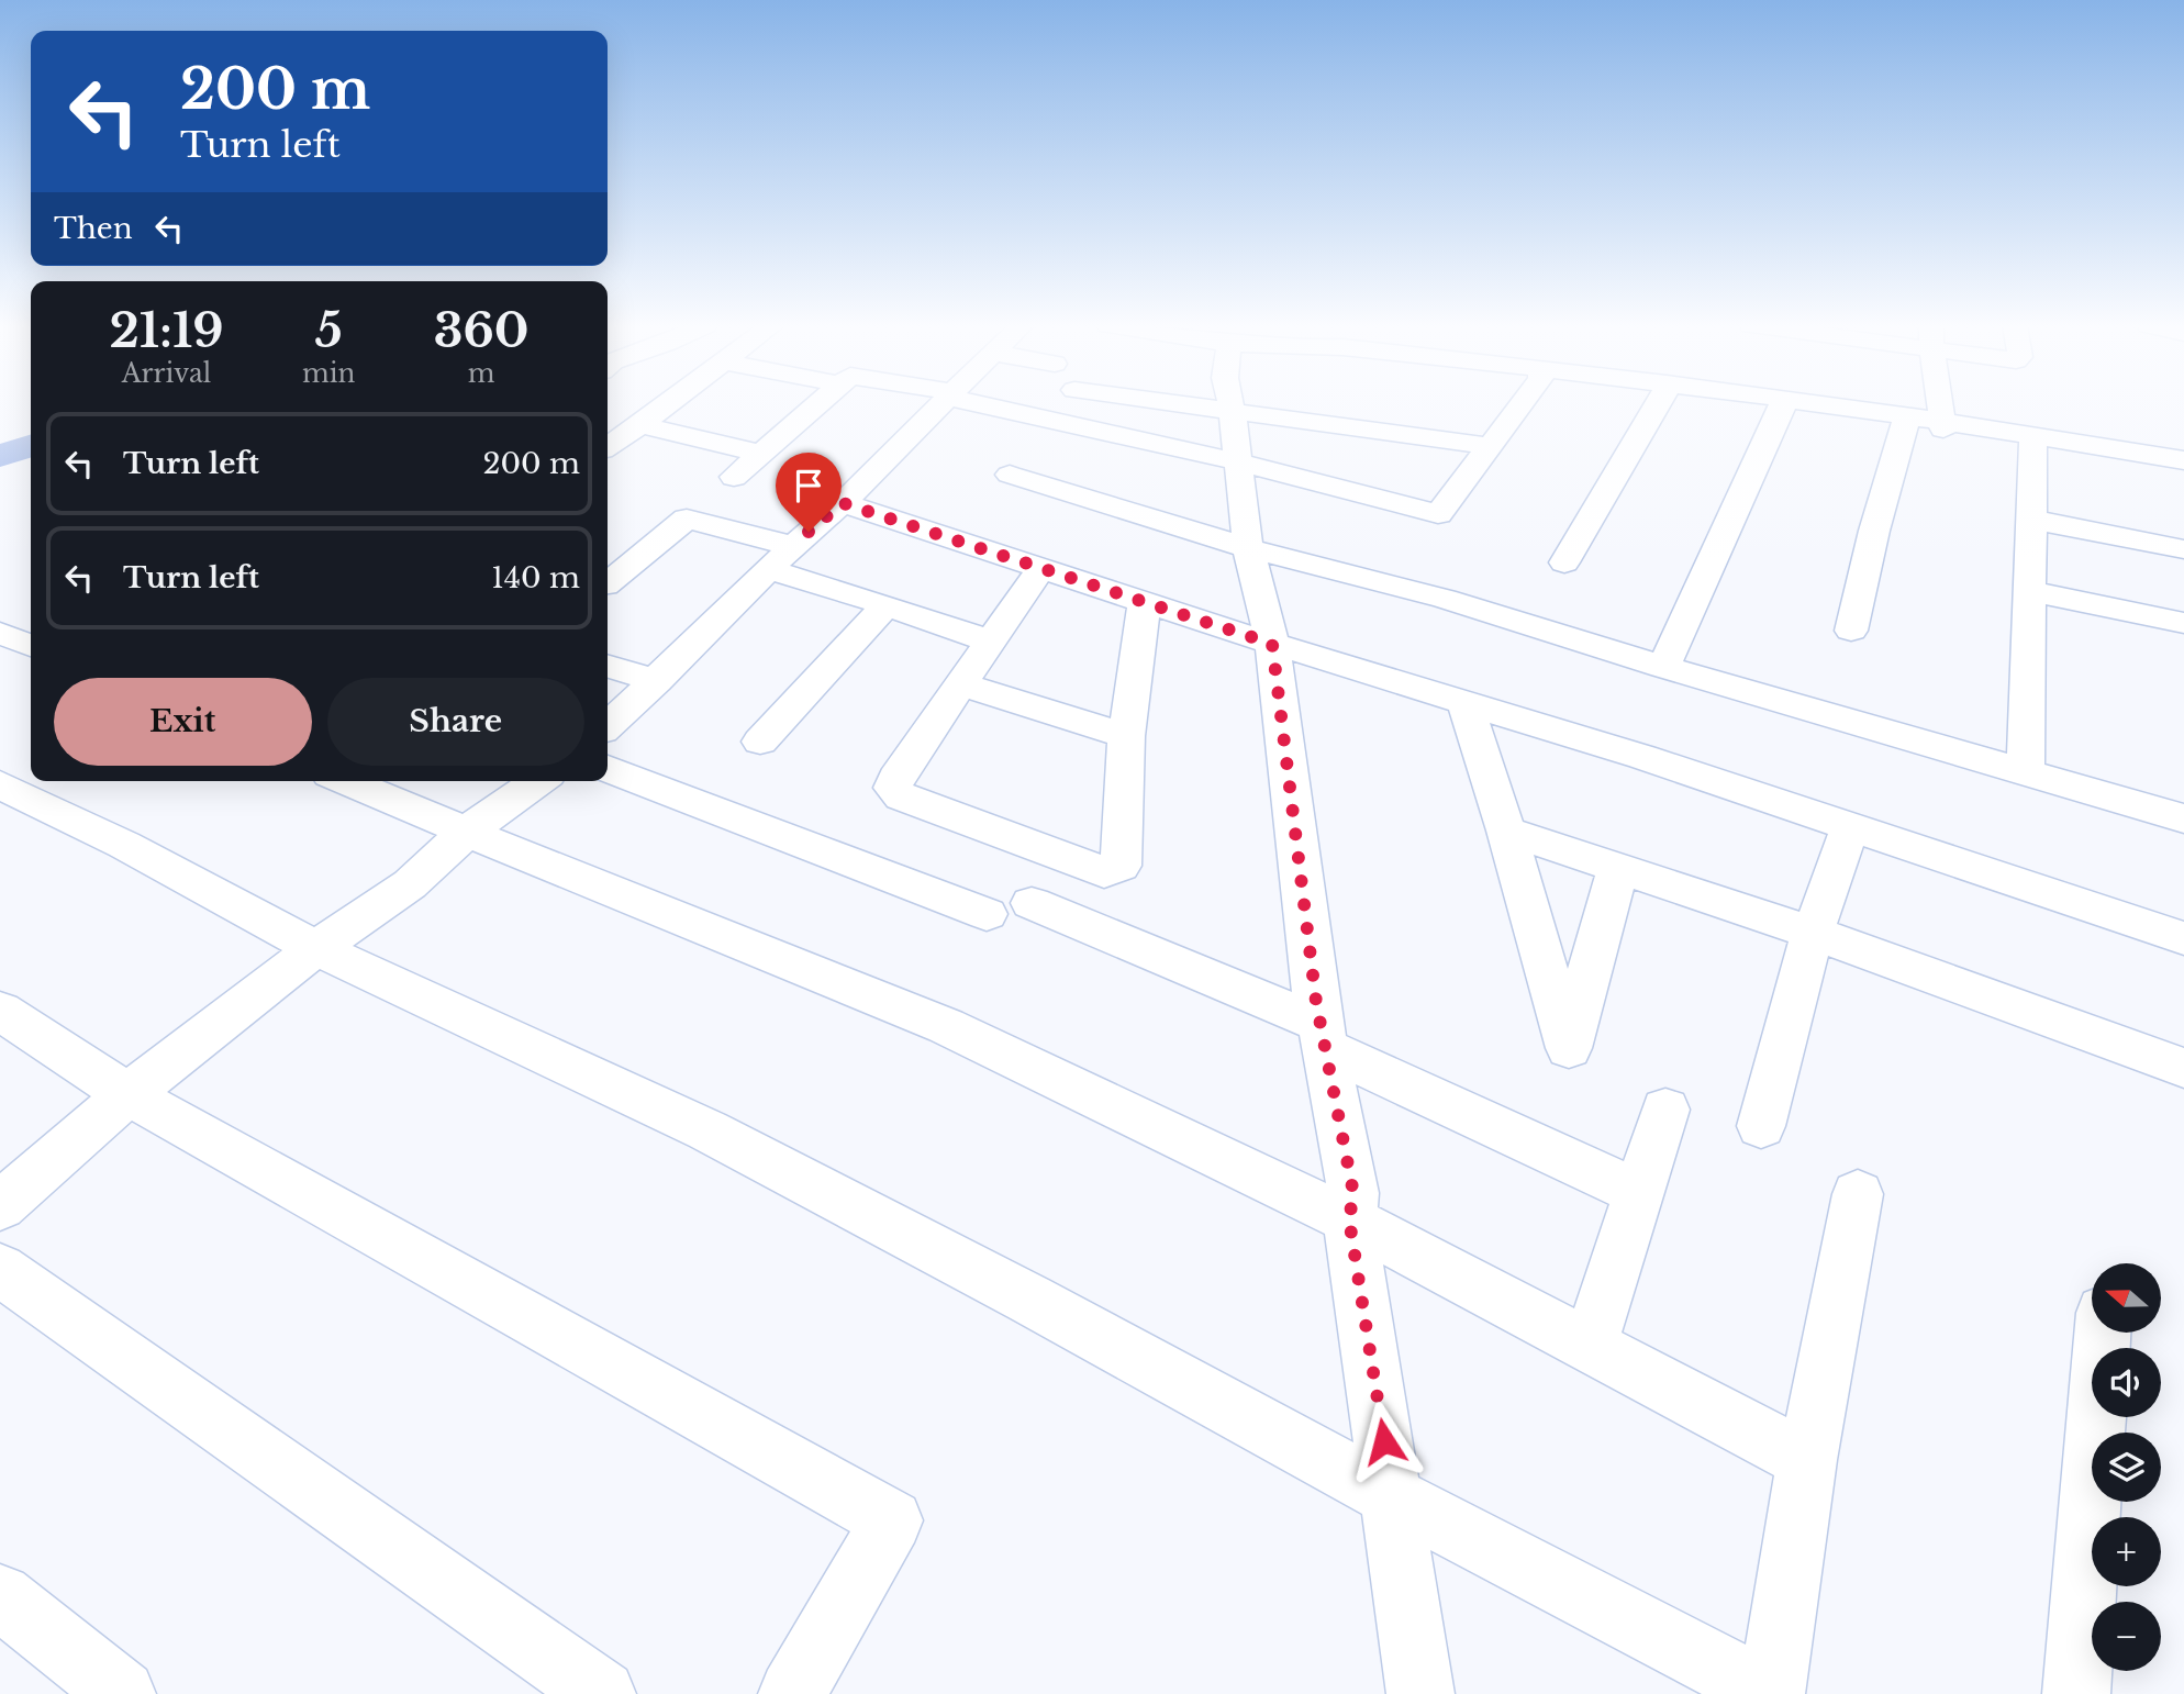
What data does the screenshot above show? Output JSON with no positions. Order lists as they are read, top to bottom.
{
  "north": "left",
  "page": {
    "turn": ["200 m", "Turn left"],
    "then": "Then",
    "eta": [
      "21:19",
      "Arrival",
      "5",
      "min",
      "360",
      "m"
    ],
    "list": [
      {
        "name": "Turn left",
        "value": "200 m"
      },
      {
        "name": "Turn left",
        "value": "140 m"
      }
    ],
    "buttons": ["Exit", "Share"],
    "map_buttons": ["+", "−"]
  }
}
